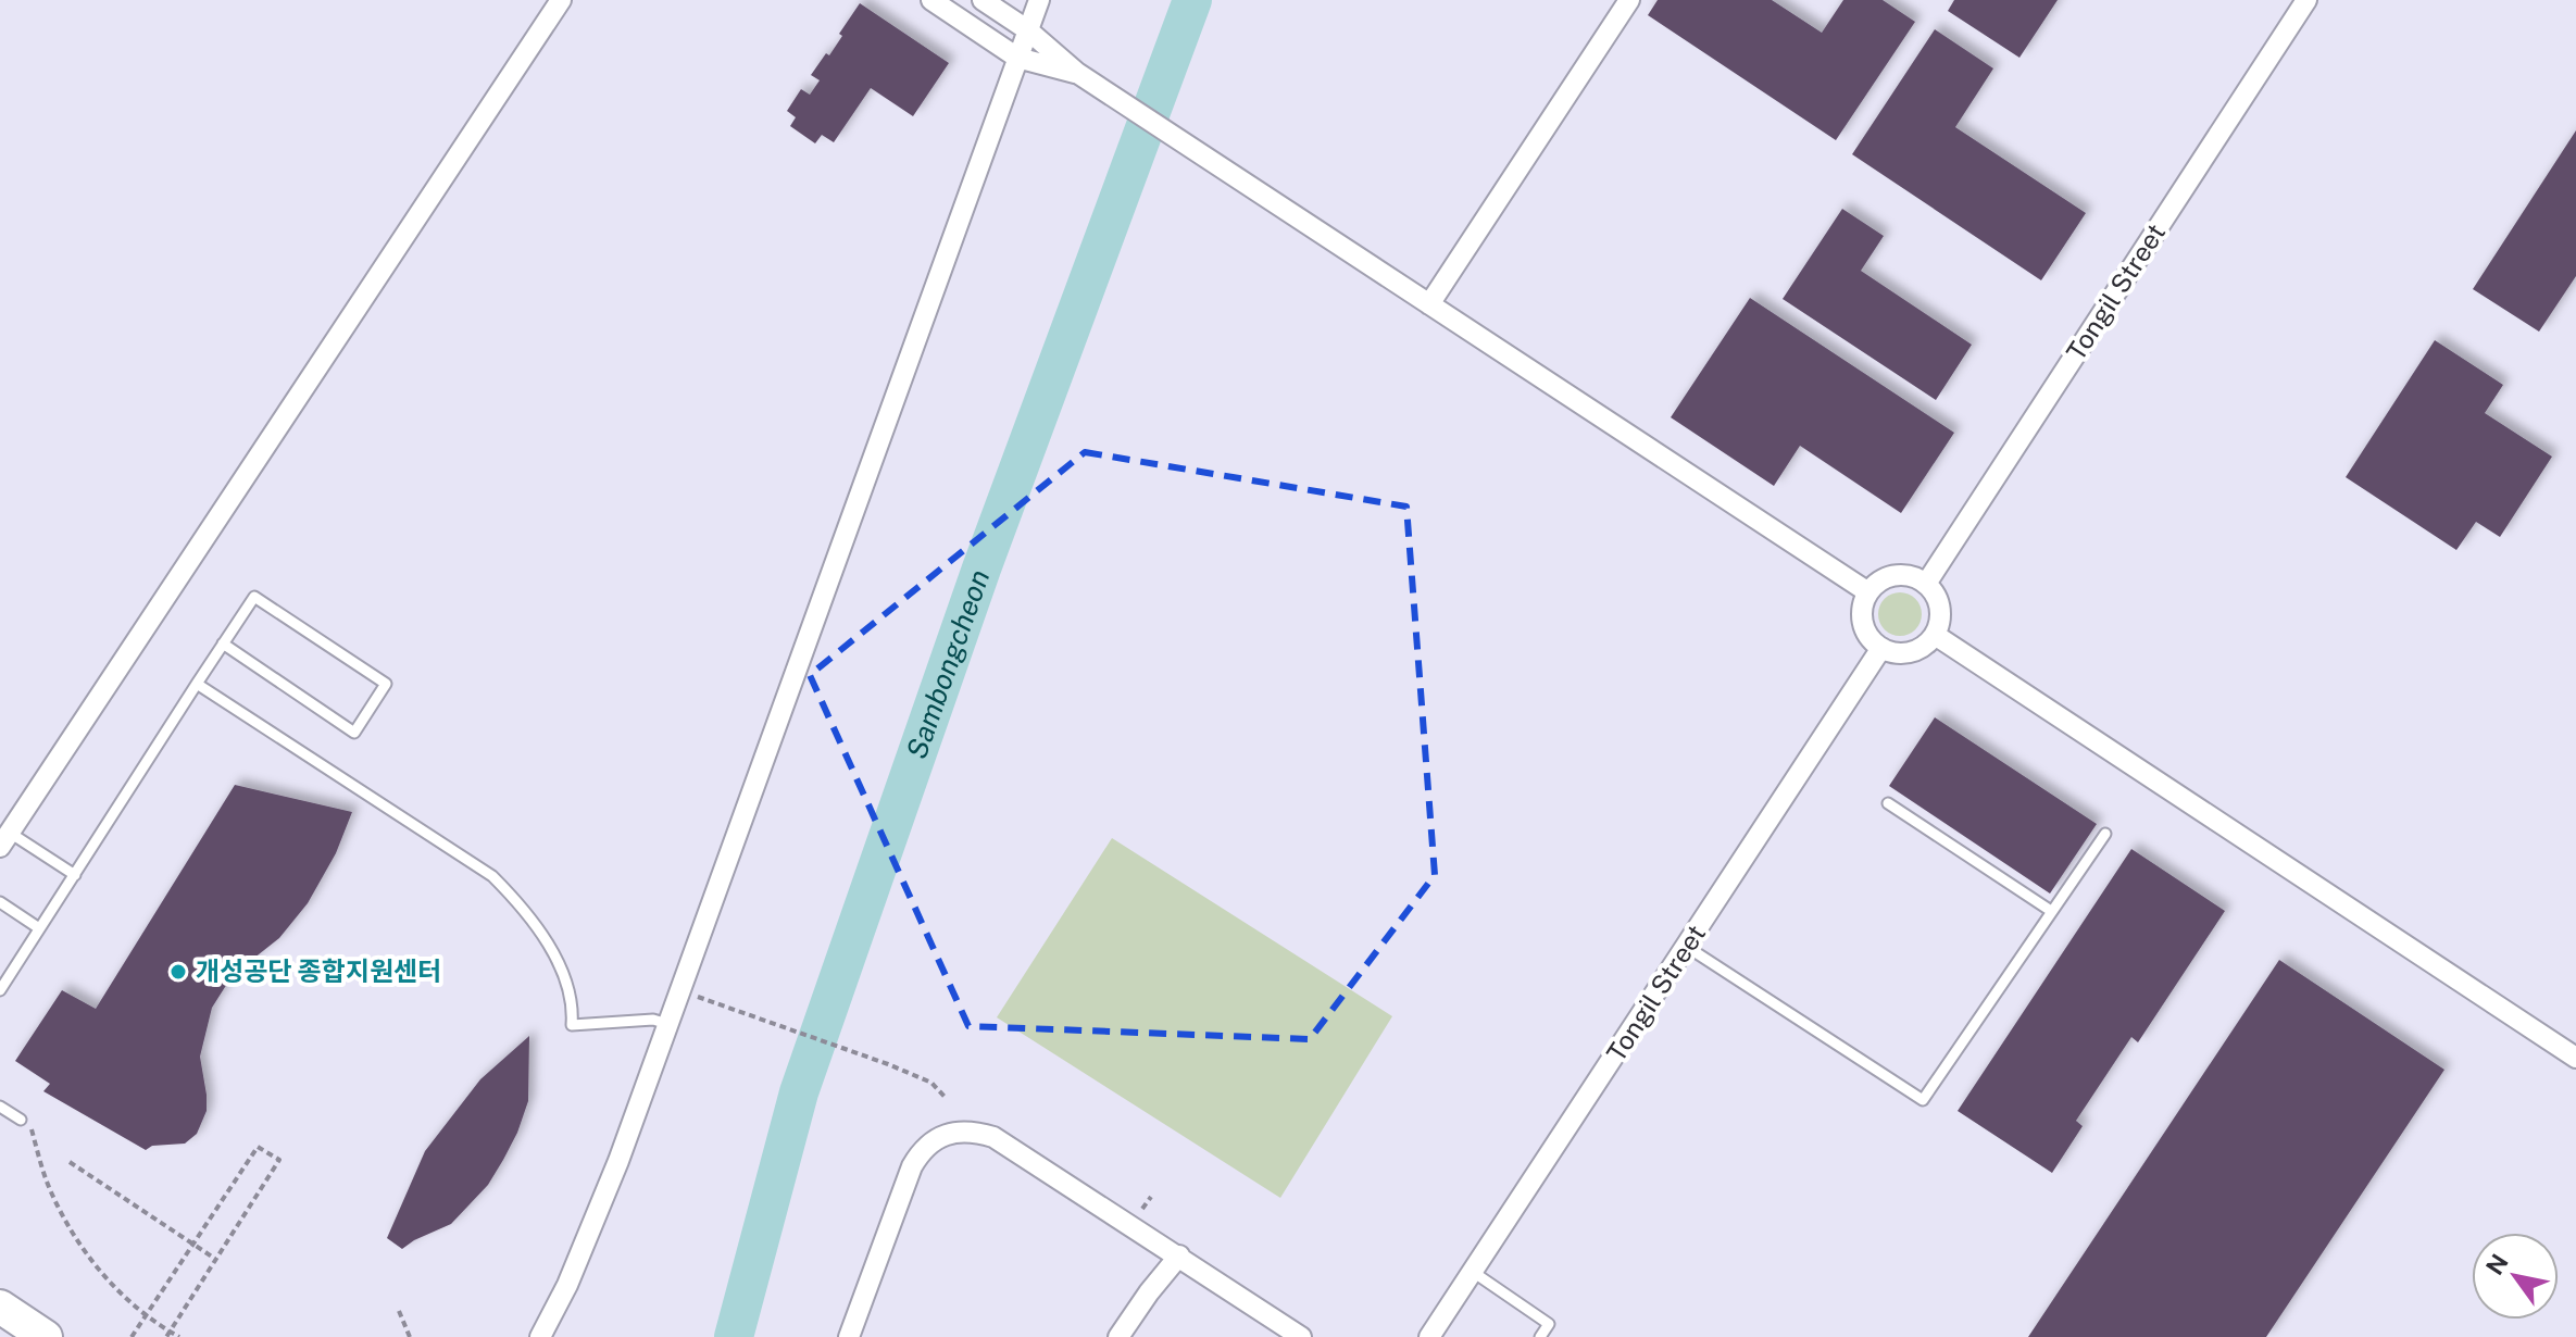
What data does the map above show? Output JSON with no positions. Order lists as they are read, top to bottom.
{
  "streets": {
    "street": ["Tongil Street"]
  },
  "water": ["Sambongcheon"],
  "places": ["개성공단 종합지원센터"],
  "north": "top left"
}
